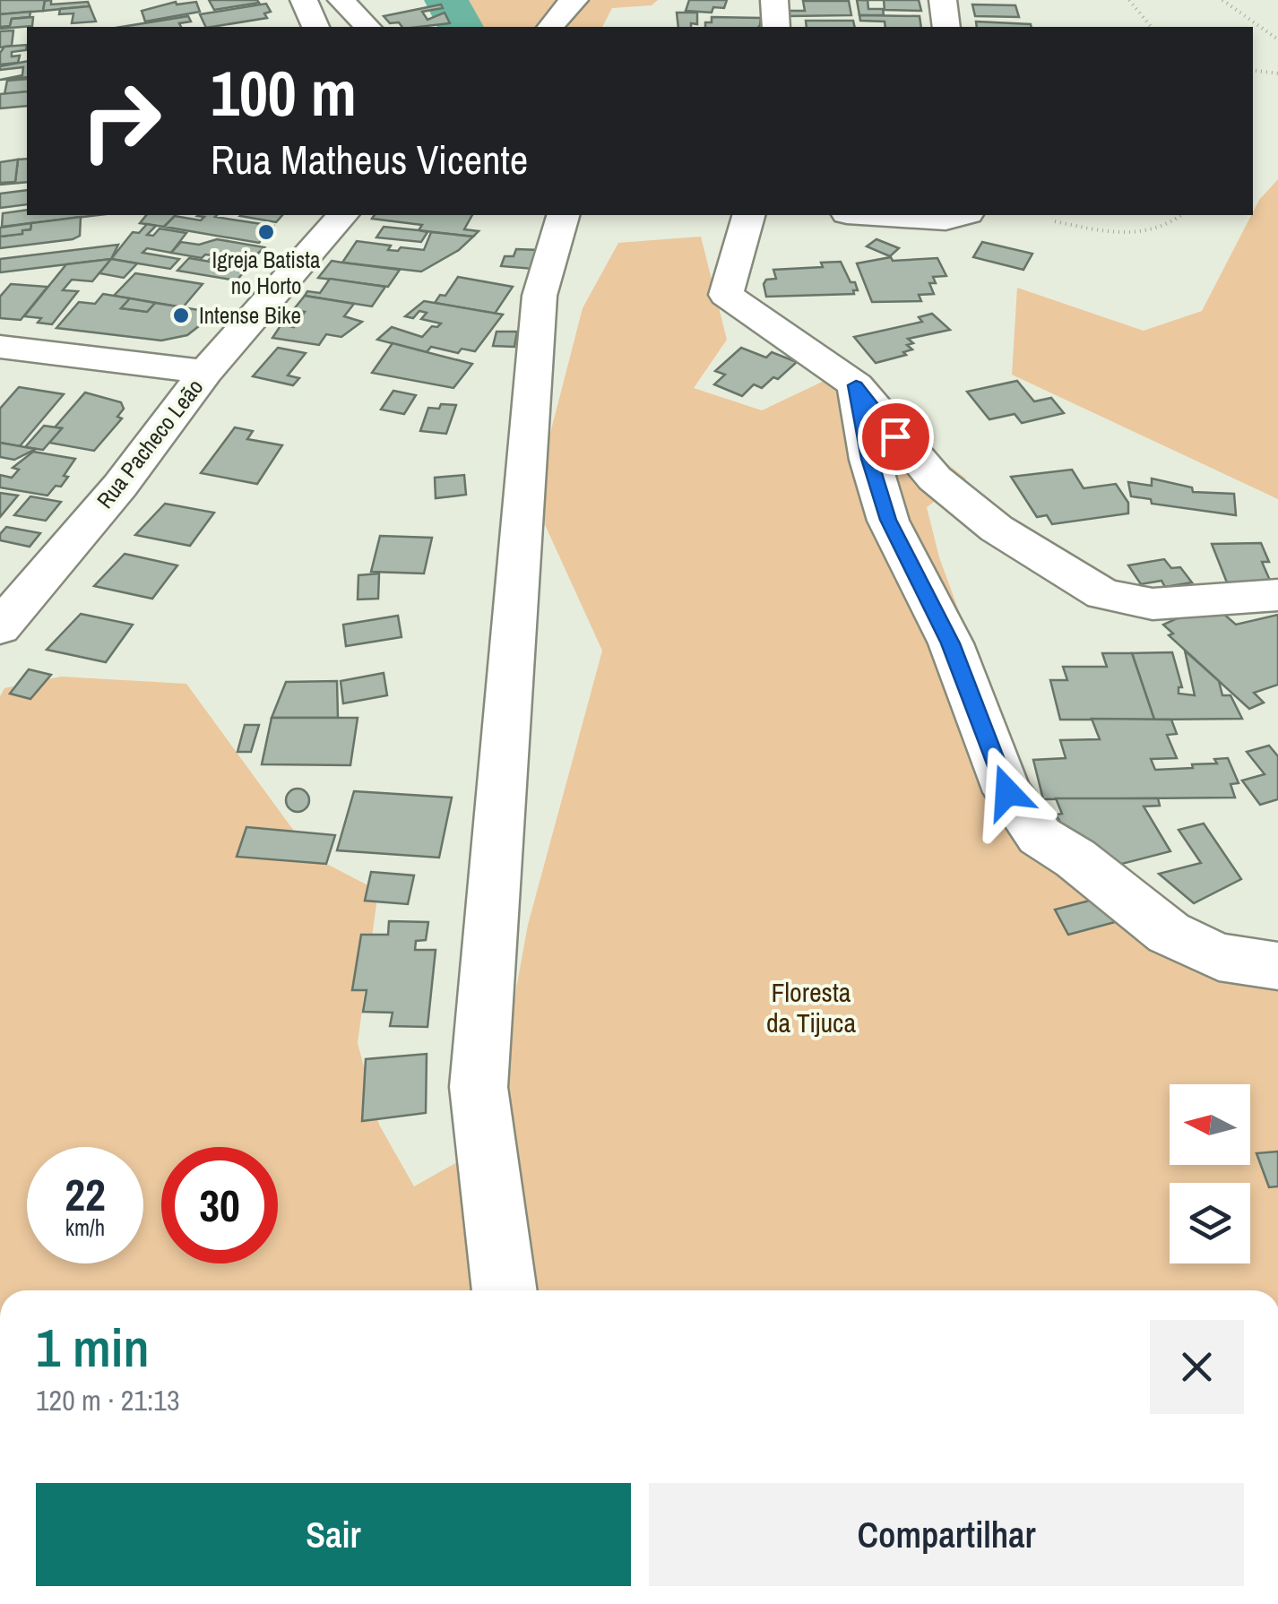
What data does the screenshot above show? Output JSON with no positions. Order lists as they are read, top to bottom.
{
  "streets": {
    "street": ["Rua Pacheco Leão"]
  },
  "parks": ["Floresta da Tijuca"],
  "places": ["Igreja Batista no Horto", "Intense Bike"],
  "north": "left",
  "page": {
    "turn": ["100 m", "Rua Matheus Vicente"],
    "speed": "22 km/h",
    "limit": "30",
    "heading": ["1 min", "120 m · 21:13"],
    "buttons": ["Sair", "Compartilhar"]
  }
}
